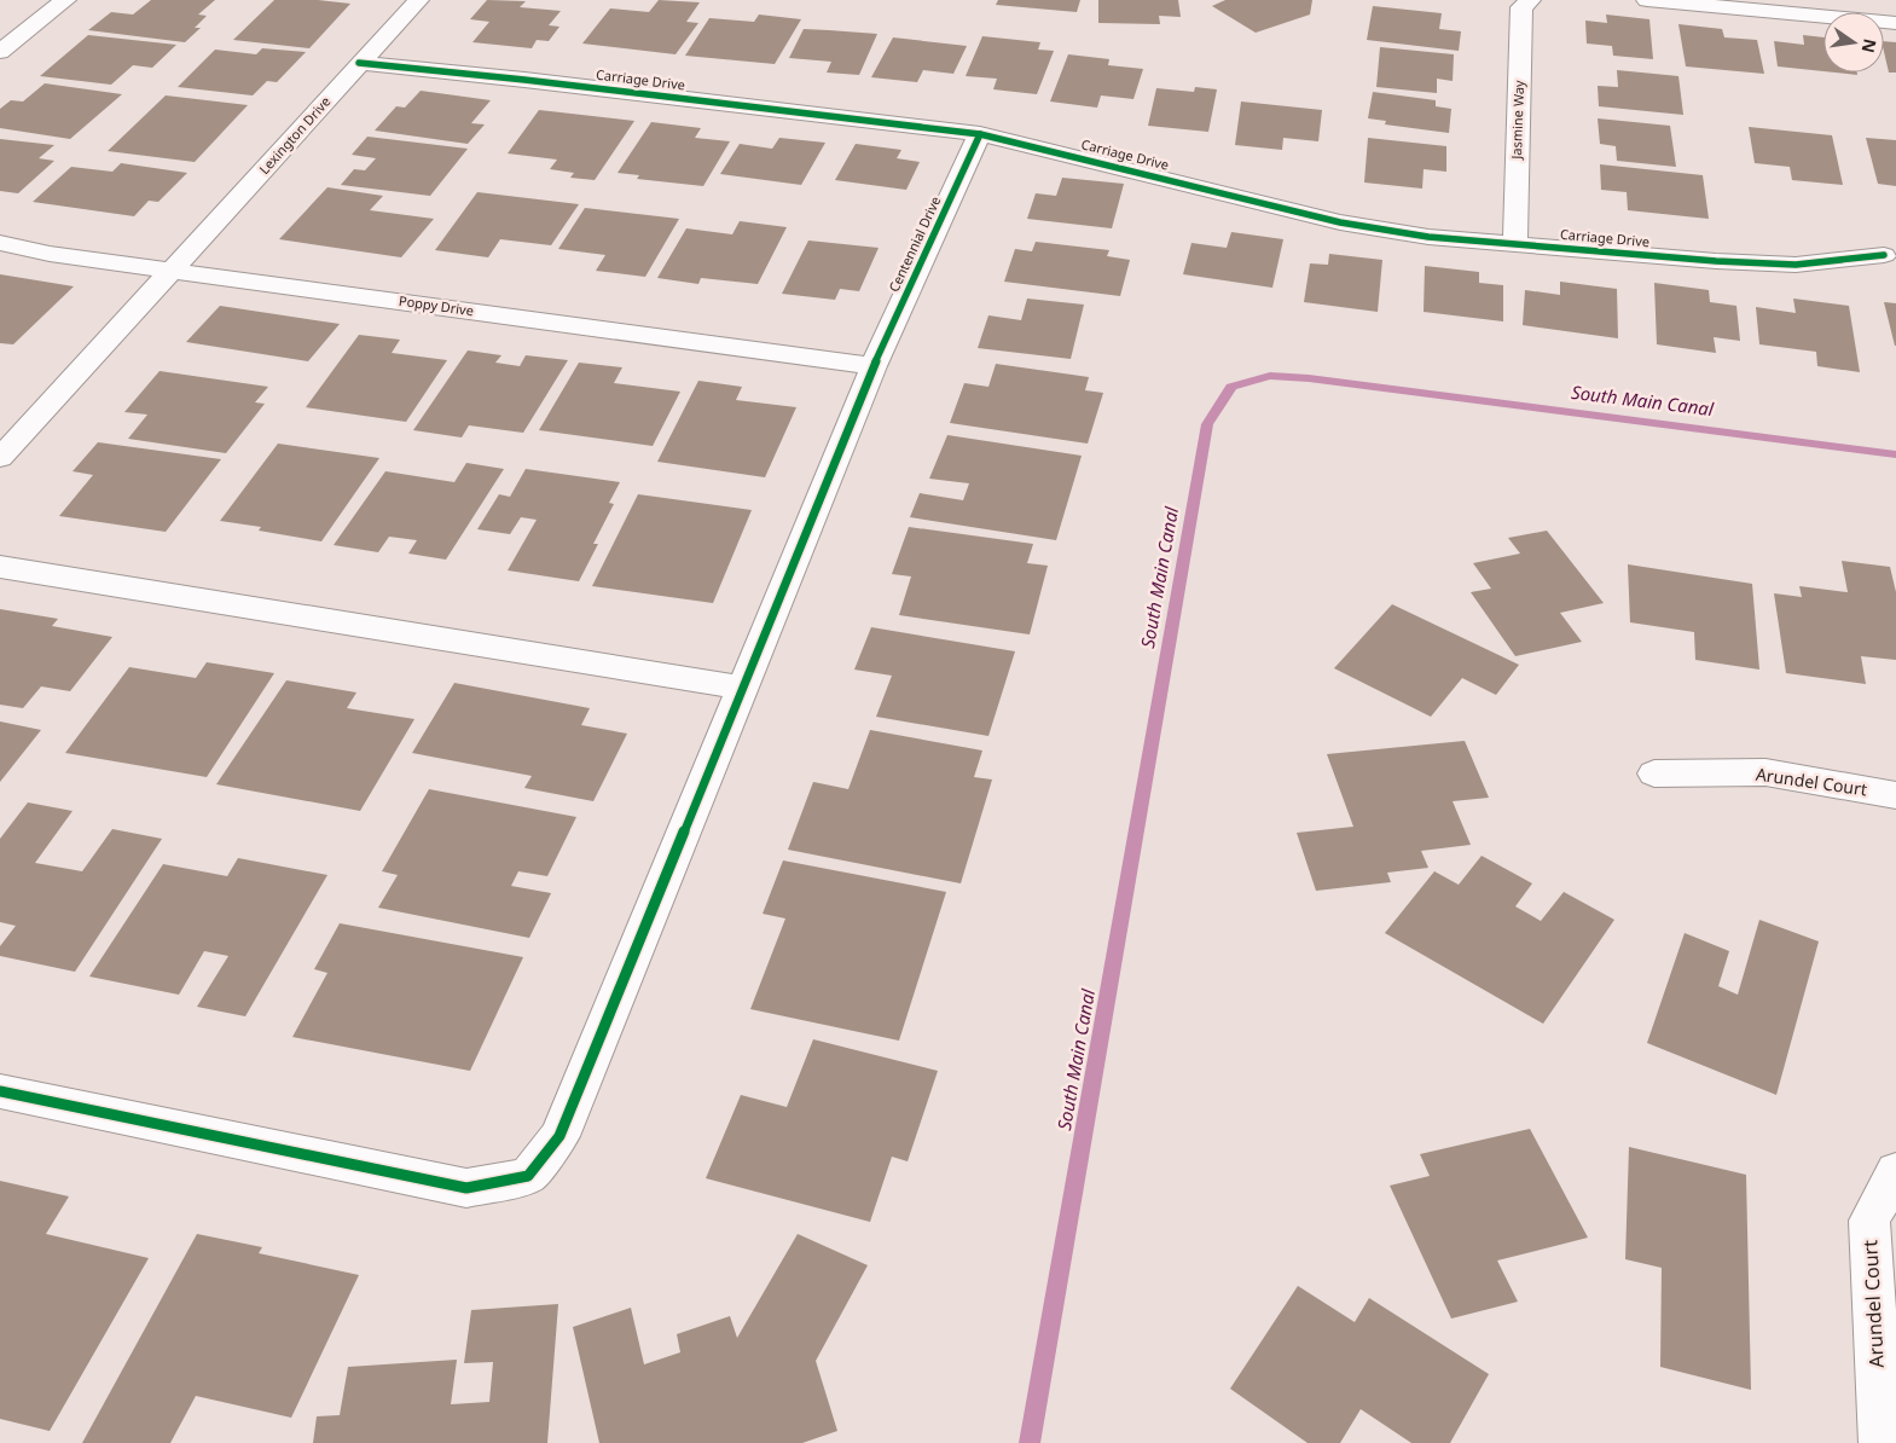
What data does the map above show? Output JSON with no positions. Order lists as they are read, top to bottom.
{
  "streets": {
    "street": [
      "Carriage Drive",
      "Jasmine Way",
      "Lexington Drive",
      "Centennial Drive",
      "Poppy Drive",
      "Arundel Court"
    ]
  },
  "crossings": [
    ["Carriage Drive", "Jasmine Way"],
    ["Carriage Drive", "Lexington Drive"],
    ["Carriage Drive", "Centennial Drive"],
    ["Lexington Drive", "Poppy Drive"],
    ["Centennial Drive", "Poppy Drive"]
  ],
  "water": ["South Main Canal"],
  "north": "right"
}
